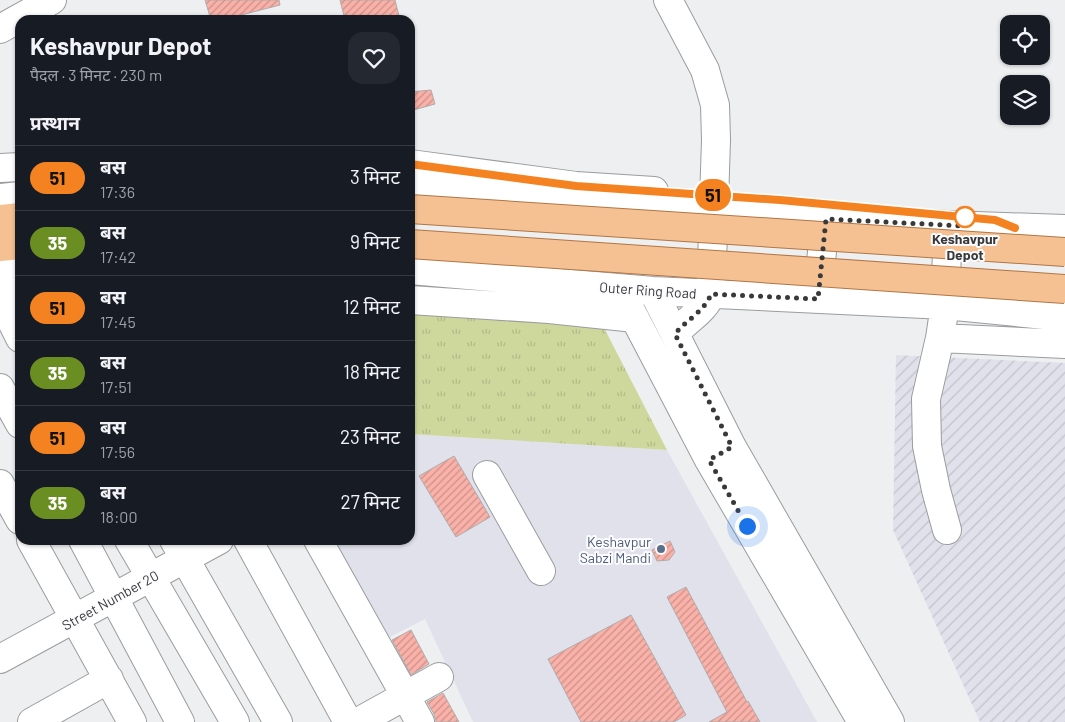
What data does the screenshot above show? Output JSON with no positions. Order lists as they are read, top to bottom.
{
  "streets": {
    "street": ["Outer Ring Road", "Street Number 20"]
  },
  "places": ["Keshavpur Depot", "Keshavpur Sabzi Mandi"],
  "lines": ["bus line 51"],
  "page": {
    "on_map": "51",
    "heading": [
      ["Keshavpur Depot", "पैदल · 3 मिनट · 230 m"],
      "प्रस्थान"
    ],
    "list": [
      {
        "mark": "51",
        "name": "बस",
        "note": "17:36",
        "value": "3 मिनट"
      },
      {
        "mark": "35",
        "name": "बस",
        "note": "17:42",
        "value": "9 मिनट"
      },
      {
        "mark": "51",
        "name": "बस",
        "note": "17:45",
        "value": "12 मिनट"
      },
      {
        "mark": "35",
        "name": "बस",
        "note": "17:51",
        "value": "18 मिनट"
      },
      {
        "mark": "51",
        "name": "बस",
        "note": "17:56",
        "value": "23 मिनट"
      },
      {
        "mark": "35",
        "name": "बस",
        "note": "18:00",
        "value": "27 मिनट"
      }
    ]
  }
}
